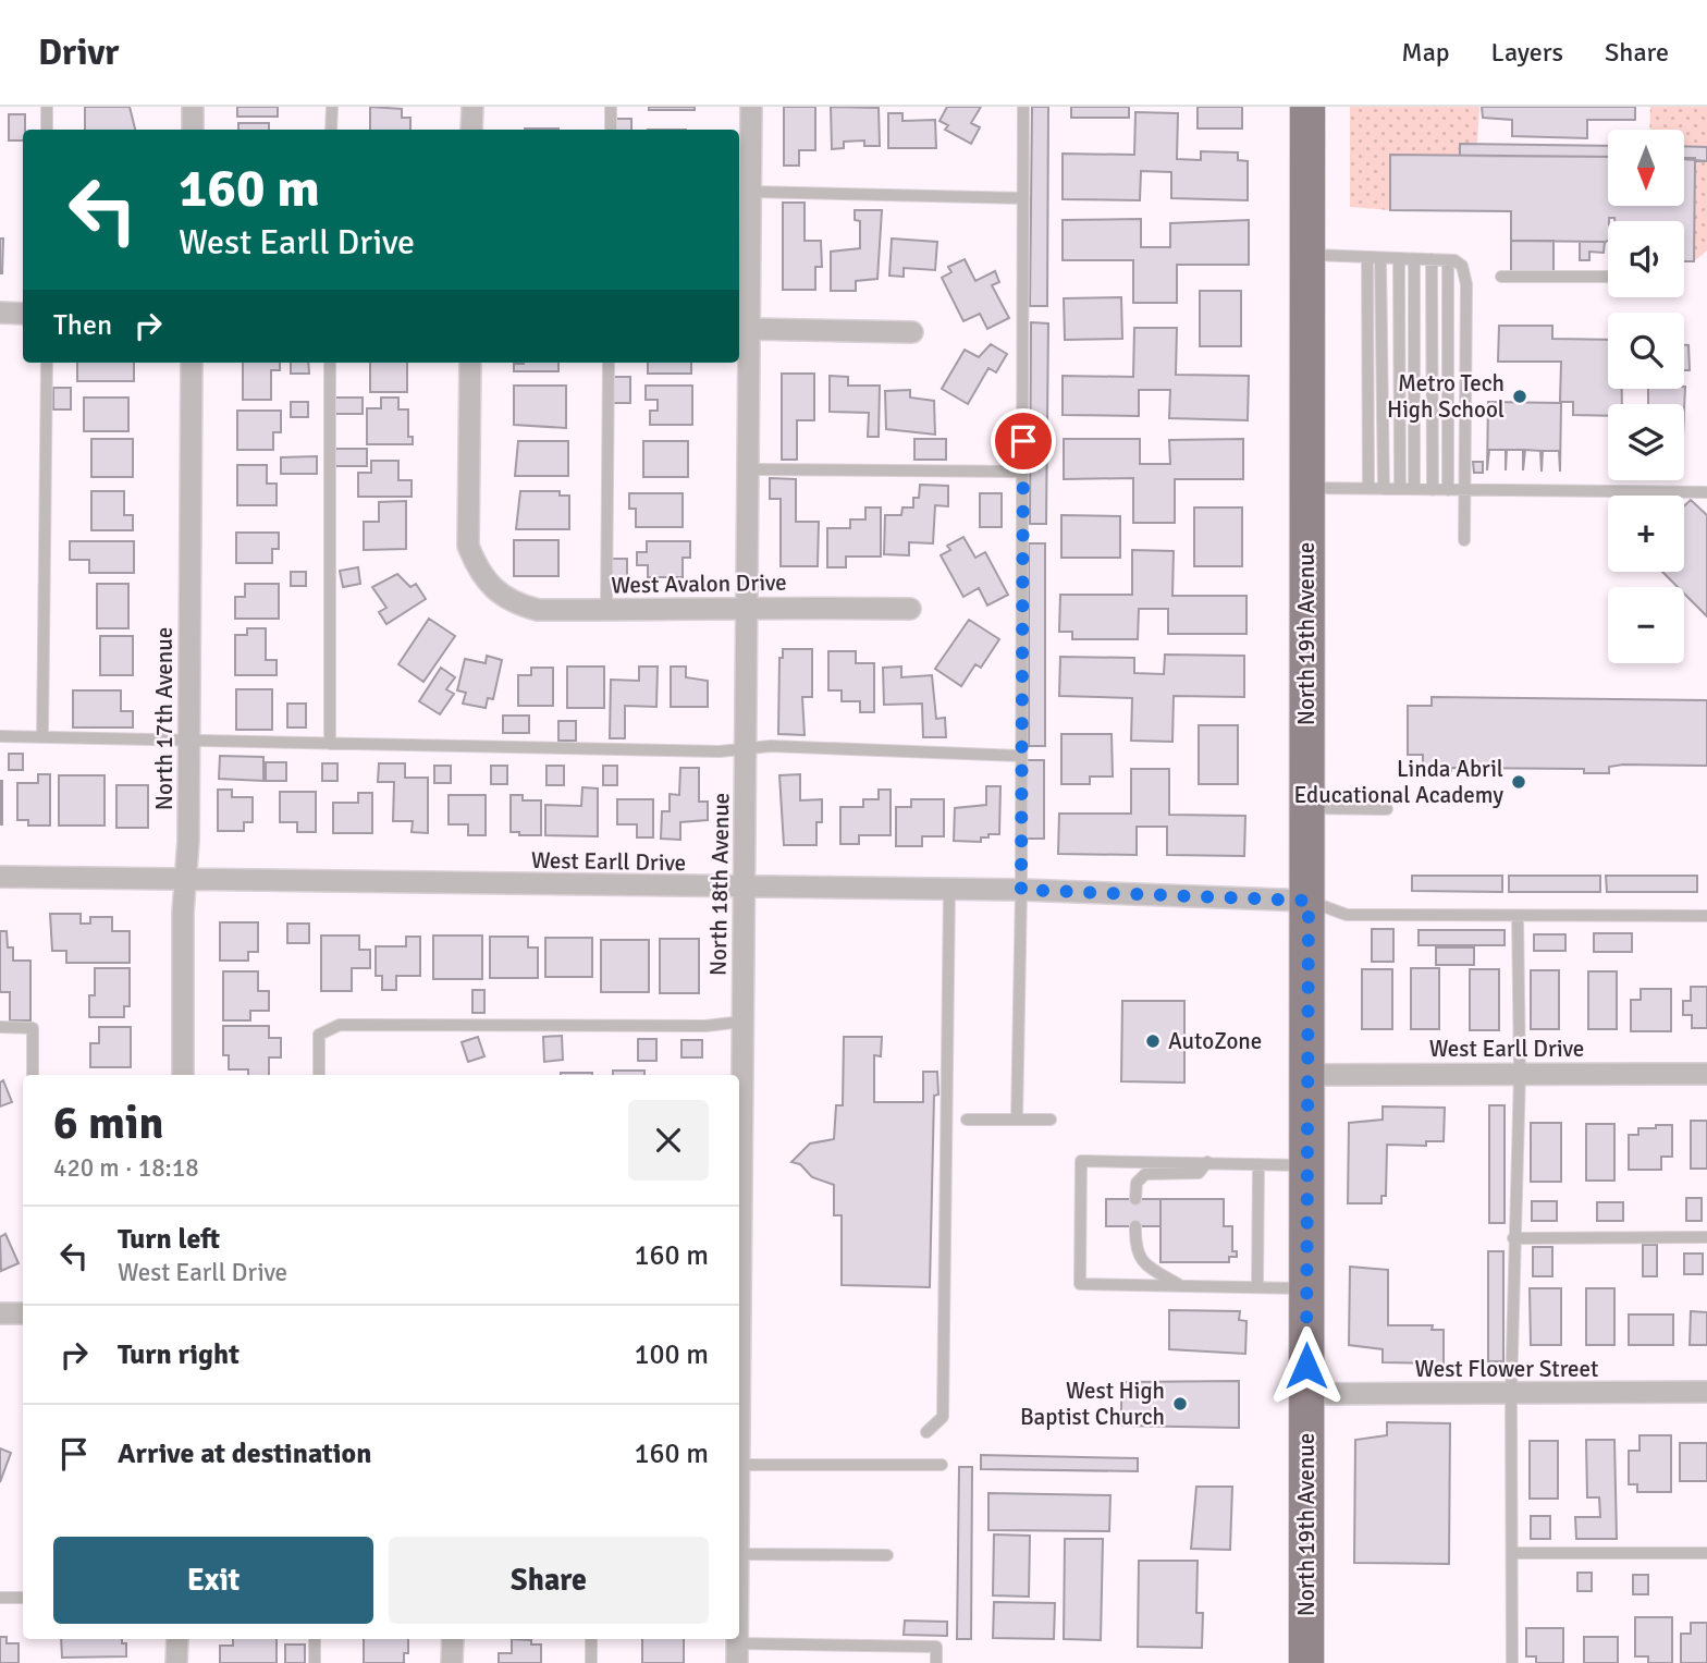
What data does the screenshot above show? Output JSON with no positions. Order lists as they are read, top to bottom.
{
  "streets": {
    "main road": ["North 19th Avenue"],
    "street": [
      "West Avalon Drive",
      "North 17th Avenue",
      "West Earll Drive",
      "North 18th Avenue",
      "West Flower Street"
    ]
  },
  "crossings": [
    ["West Avalon Drive", "North 18th Avenue"],
    ["North 19th Avenue", "West Earll Drive"],
    ["North 19th Avenue", "West Flower Street"],
    ["North 17th Avenue", "West Earll Drive"],
    ["West Earll Drive", "North 18th Avenue"]
  ],
  "places": [
    "Metro Tech High School",
    "Linda Abril Educational Academy",
    "AutoZone",
    "West High Baptist Church"
  ],
  "north": "bottom",
  "page": {
    "header": "Drivr",
    "nav": ["Map", "Layers", "Share"],
    "map_buttons": ["+", "−"],
    "turn": ["160 m", "West Earll Drive"],
    "then": "Then",
    "heading": ["6 min", "420 m · 18:18"],
    "list": [
      {
        "name": "Turn left",
        "note": "West Earll Drive",
        "value": "160 m"
      },
      {
        "name": "Turn right",
        "value": "100 m"
      },
      {
        "name": "Arrive at destination",
        "value": "160 m"
      }
    ],
    "buttons": ["Exit", "Share"]
  }
}
